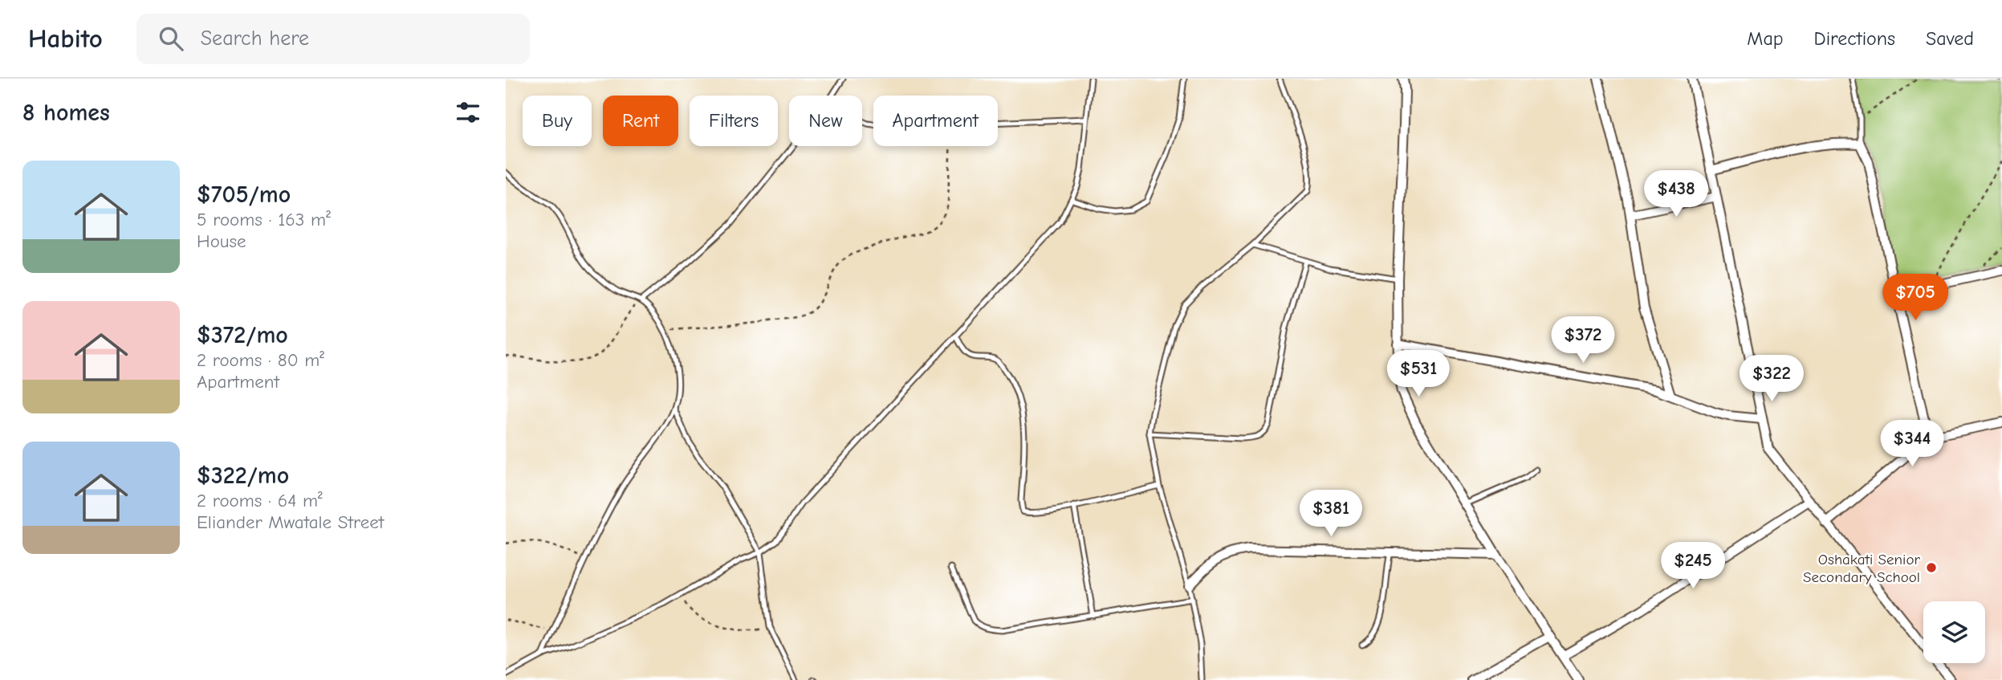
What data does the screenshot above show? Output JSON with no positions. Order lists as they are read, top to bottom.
{
  "places": ["Oshakati Senior Secondary School"],
  "page": {
    "header": "Habito",
    "search": "Search here",
    "nav": ["Map", "Directions", "Saved"],
    "heading": "8 homes",
    "chip": [
      "Buy",
      "Rent",
      "Filters",
      "New",
      "Apartment"
    ],
    "list": [
      {
        "name": "$705/mo",
        "note": "5 rooms · 163 m² · House"
      },
      {
        "name": "$372/mo",
        "note": "2 rooms · 80 m² · Apartment"
      },
      {
        "name": "$322/mo",
        "note": "2 rooms · 64 m² · Eliander Mwatale Street"
      }
    ],
    "price": [
      "$438",
      "$705",
      "$372",
      "$531",
      "$322",
      "$344",
      "$381",
      "$245"
    ]
  }
}
